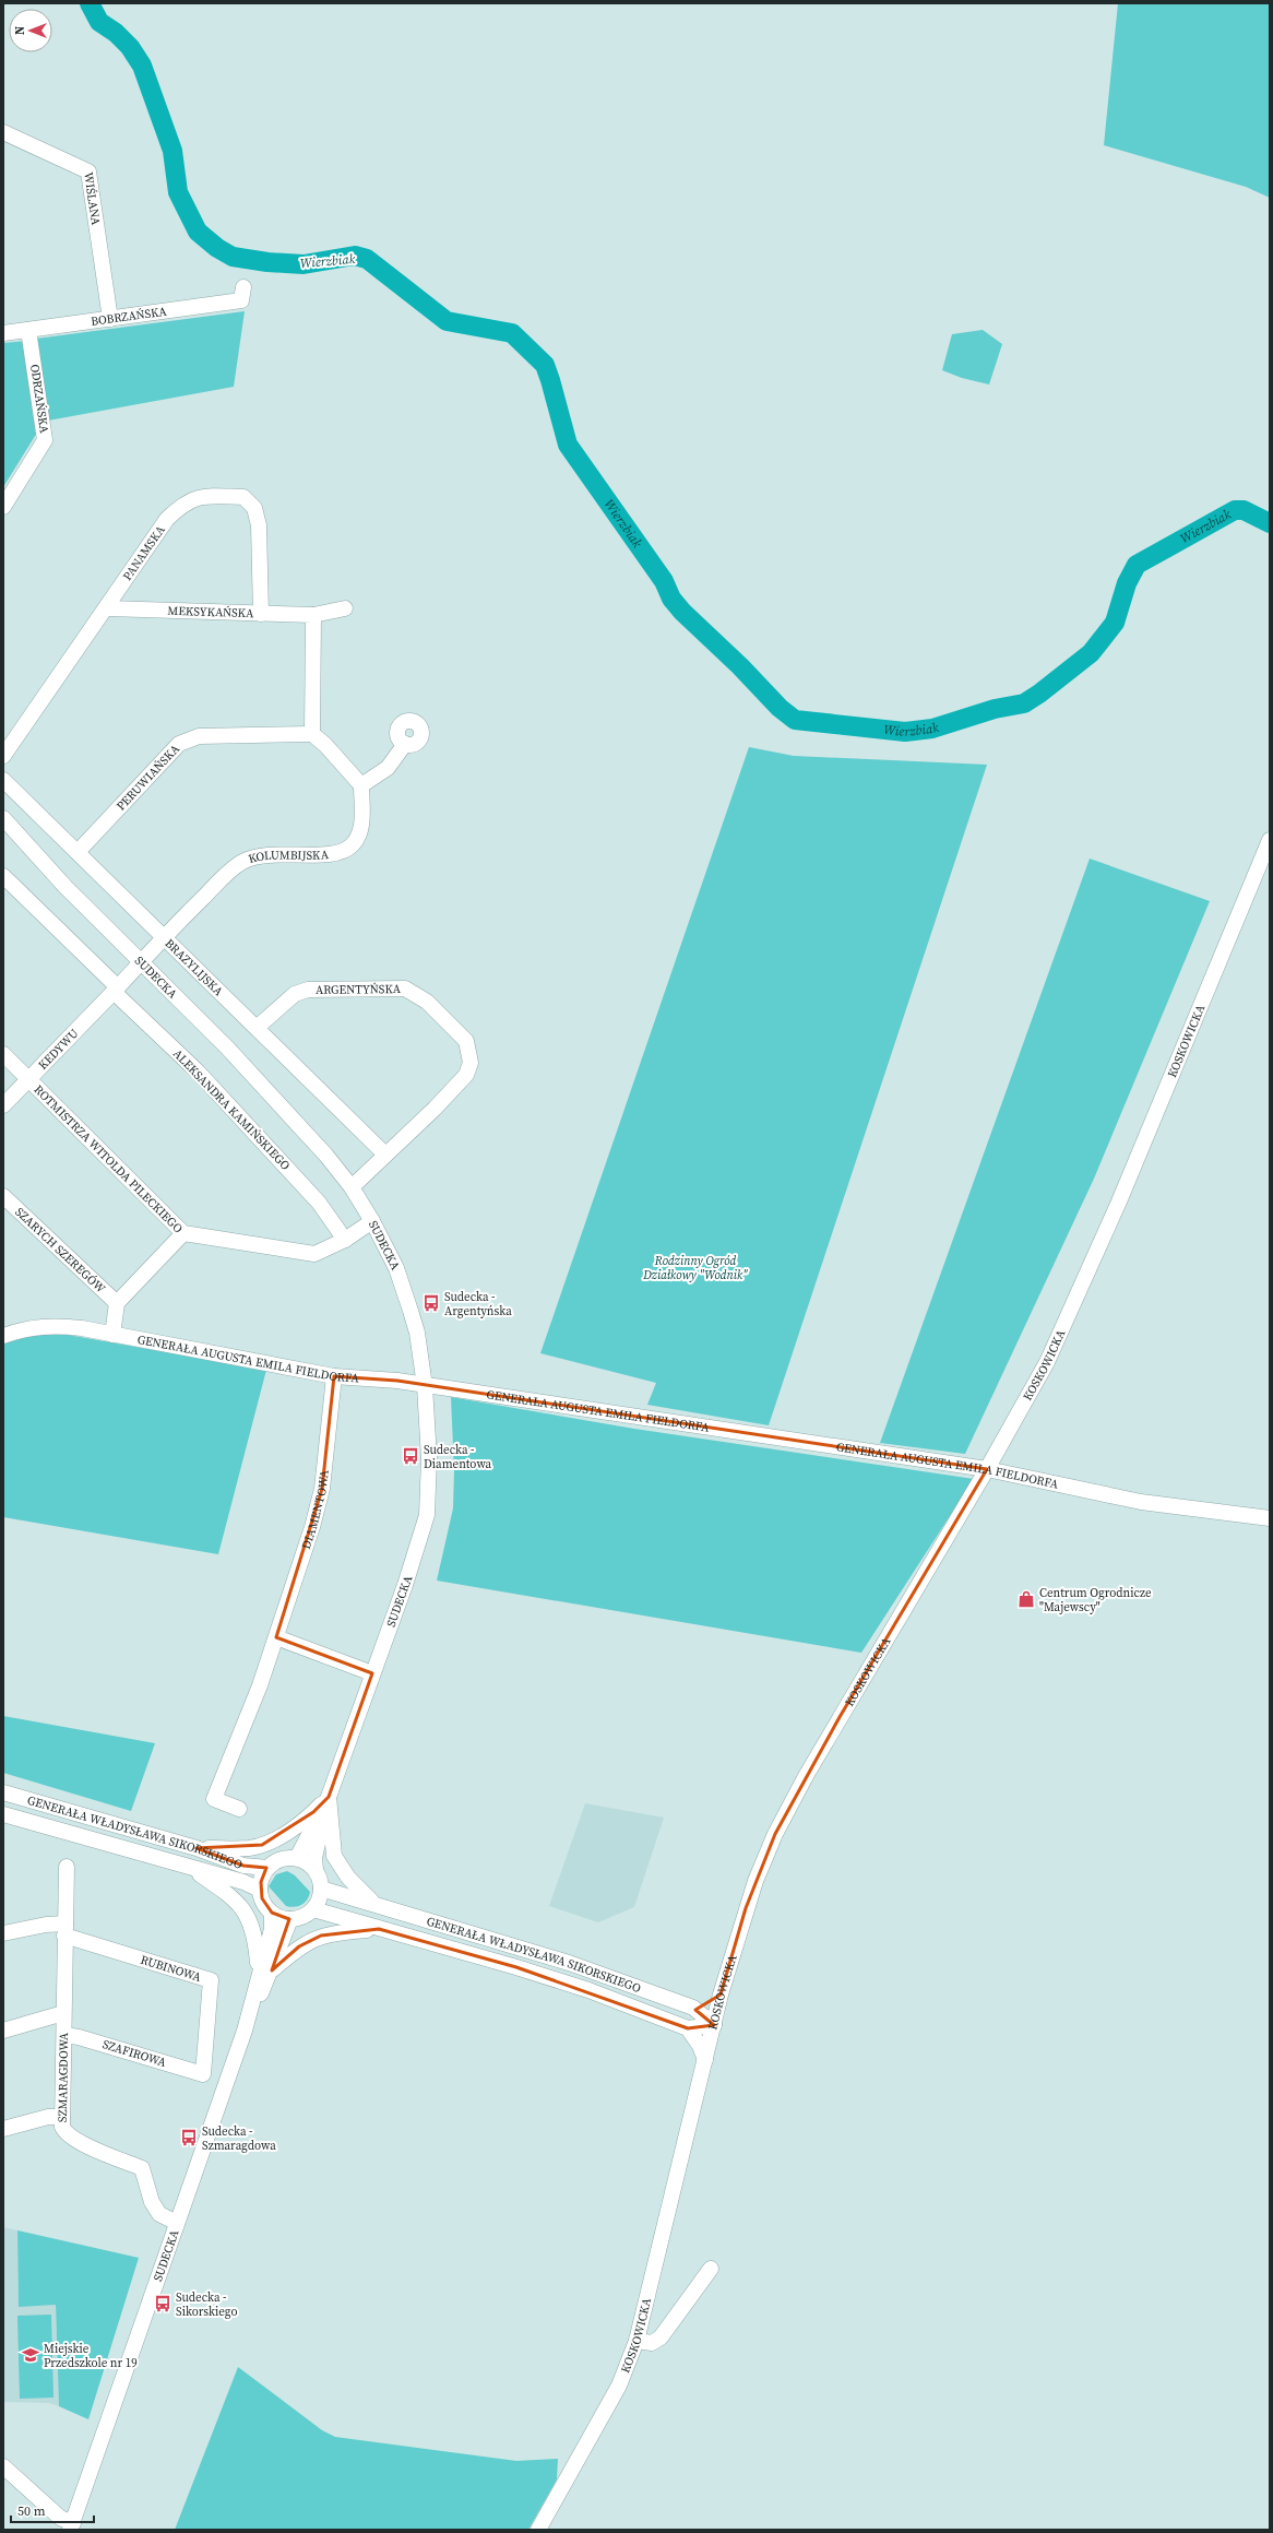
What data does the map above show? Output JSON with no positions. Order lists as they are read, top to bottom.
{
  "streets": {
    "street": [
      "WIŚLANA",
      "BOBRZAŃSKA",
      "ODRZAŃSKA",
      "PANAMSKA",
      "MEKSYKAŃSKA",
      "PERUWIAŃSKA",
      "KOLUMBIJSKA",
      "BRAZYLIJSKA",
      "SUDECKA",
      "ARGENTYŃSKA",
      "KOSKOWICKA",
      "KEDYWU",
      "ALEKSANDRA KAMIŃSKIEGO",
      "ROTMISTRZA WITOLDA PILECKIEGO",
      "SZARYCH SZEREGÓW",
      "GENERAŁA AUGUSTA EMILA FIELDORFA",
      "DIAMENTOWA",
      "GENERAŁA WŁADYSŁAWA SIKORSKIEGO",
      "RUBINOWA",
      "SZAFIROWA",
      "SZMARAGDOWA"
    ]
  },
  "crossings": [
    ["WIŚLANA", "BOBRZAŃSKA"],
    ["BOBRZAŃSKA", "ODRZAŃSKA"],
    ["PANAMSKA", "MEKSYKAŃSKA"],
    ["PERUWIAŃSKA", "BRAZYLIJSKA"],
    ["KOLUMBIJSKA", "BRAZYLIJSKA"],
    ["KOLUMBIJSKA", "SUDECKA"],
    ["BRAZYLIJSKA", "ARGENTYŃSKA"],
    ["SUDECKA", "ARGENTYŃSKA"],
    ["SUDECKA", "ROTMISTRZA WITOLDA PILECKIEGO"],
    ["SUDECKA", "GENERAŁA AUGUSTA EMILA FIELDORFA"],
    ["SUDECKA", "GENERAŁA WŁADYSŁAWA SIKORSKIEGO"],
    ["SUDECKA", "SZMARAGDOWA"],
    ["KOSKOWICKA", "GENERAŁA AUGUSTA EMILA FIELDORFA"],
    ["KOSKOWICKA", "GENERAŁA WŁADYSŁAWA SIKORSKIEGO"],
    ["KEDYWU", "ALEKSANDRA KAMIŃSKIEGO"],
    ["KEDYWU", "ROTMISTRZA WITOLDA PILECKIEGO"],
    ["ALEKSANDRA KAMIŃSKIEGO", "ROTMISTRZA WITOLDA PILECKIEGO"],
    ["GENERAŁA AUGUSTA EMILA FIELDORFA", "DIAMENTOWA"],
    ["RUBINOWA", "SZAFIROWA"],
    ["RUBINOWA", "SZMARAGDOWA"],
    ["SZAFIROWA", "SZMARAGDOWA"]
  ],
  "water": ["Wierzbiak"],
  "parks": ["Rodzinny Ogród Działkowy \"Wodnik\""],
  "places": {
    "bus stop": [
      "Sudecka - Argentyńska",
      "Sudecka - Diamentowa",
      "Sudecka - Szmaragdowa",
      "Sudecka - Sikorskiego"
    ],
    "shop": ["Centrum Ogrodnicze \"Majewscy\""],
    "school or university": ["Miejskie Przedszkole nr 19"]
  },
  "scale_bar": "50 m",
  "north": "left"
}
